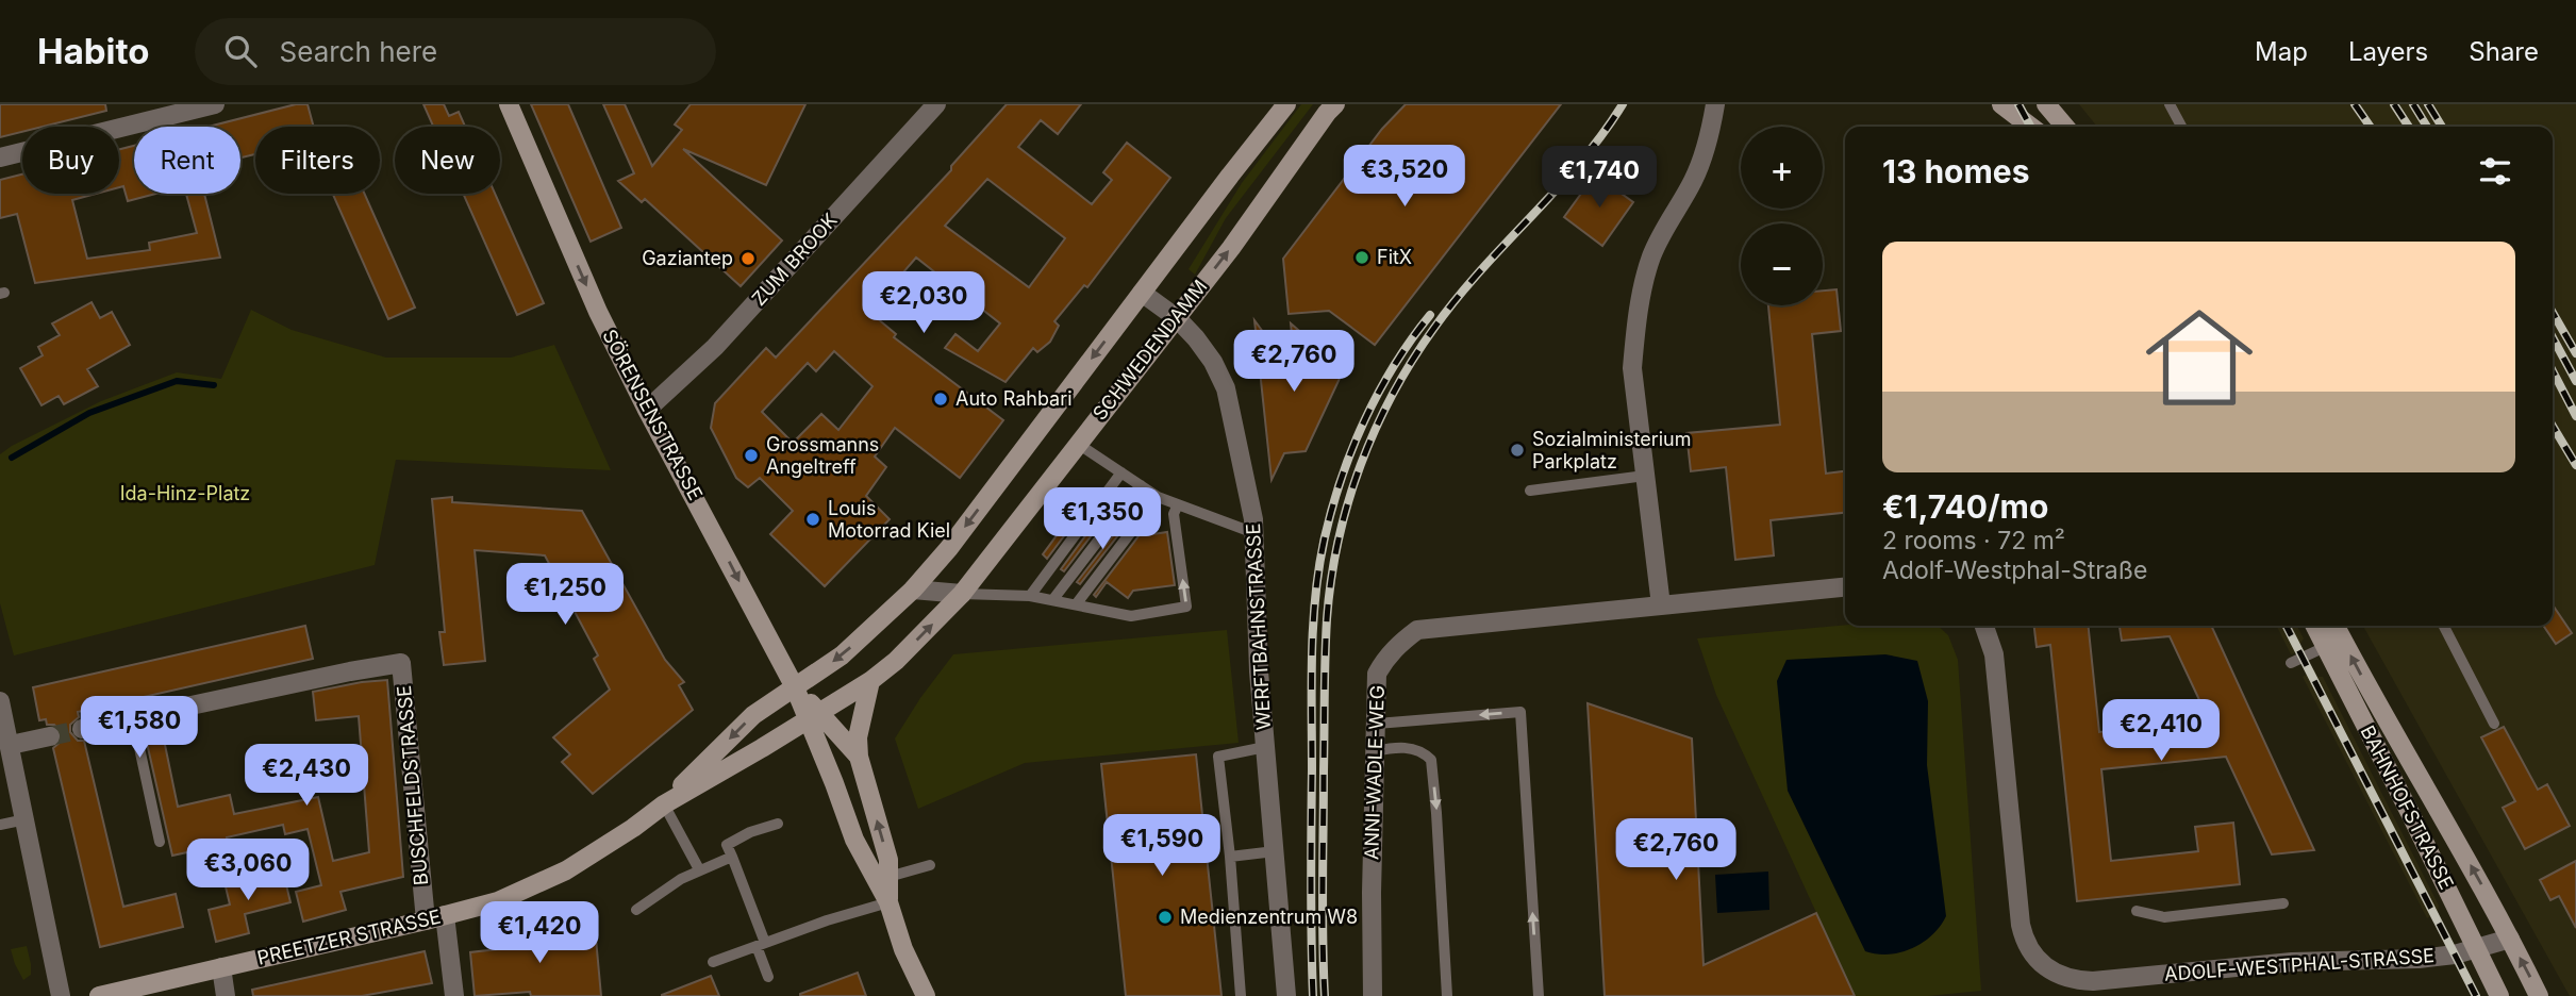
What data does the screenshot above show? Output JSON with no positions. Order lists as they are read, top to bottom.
{
  "streets": {
    "main road": [
      "SCHWEDENDAMM",
      "SÖRENSENSTRASSE",
      "BAHNHOFSTRASSE",
      "PREETZER STRASSE"
    ],
    "street": [
      "ZUM BROOK",
      "WERFTBAHNSTRASSE",
      "ANNI-WADLE-WEG",
      "BUSCHFELDSTRASSE",
      "ADOLF-WESTPHAL-STRASSE"
    ]
  },
  "crossings": [
    ["ZUM BROOK", "SÖRENSENSTRASSE"],
    ["SCHWEDENDAMM", "SÖRENSENSTRASSE"],
    ["SCHWEDENDAMM", "WERFTBAHNSTRASSE"],
    ["SCHWEDENDAMM", "PREETZER STRASSE"],
    ["SÖRENSENSTRASSE", "PREETZER STRASSE"],
    ["BUSCHFELDSTRASSE", "PREETZER STRASSE"],
    ["BAHNHOFSTRASSE", "ADOLF-WESTPHAL-STRASSE"]
  ],
  "one_way": ["SÖRENSENSTRASSE"],
  "parks": ["Ida-Hinz-Platz"],
  "places": [
    "FitX",
    "Gaziantep",
    "Auto Rahbari",
    "Sozialministerium Parkplatz",
    "Grossmanns Angeltreff",
    "Louis Motorrad Kiel",
    "Medienzentrum W8"
  ],
  "page": {
    "header": "Habito",
    "search": "Search here",
    "nav": ["Map", "Layers", "Share"],
    "map_buttons": ["+", "−"],
    "chip": [
      "Buy",
      "Rent",
      "Filters",
      "New"
    ],
    "heading": "13 homes",
    "price": [
      "€3,520",
      "€1,740",
      "€2,030",
      "€2,760",
      "€1,350",
      "€1,250",
      "€1,580",
      "€2,410",
      "€2,430",
      "€1,590",
      "€2,760",
      "€3,060",
      "€1,420"
    ],
    "list": [
      {
        "name": "€1,740/mo",
        "note": "2 rooms · 72 m² · Adolf-Westphal-Straße"
      }
    ]
  }
}
